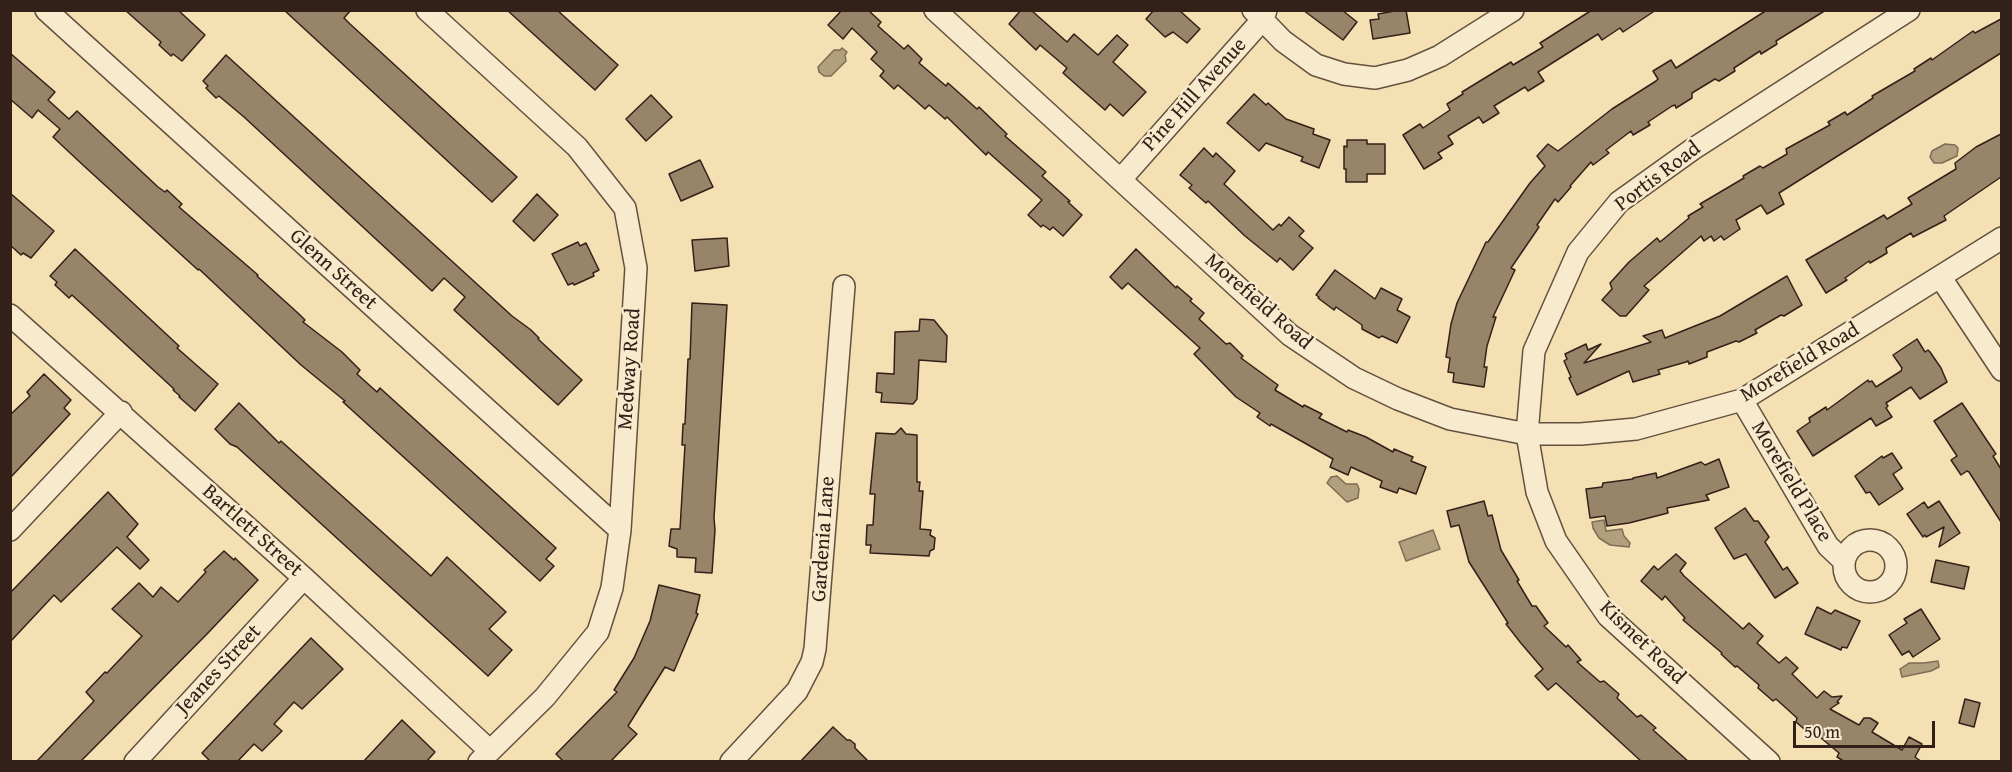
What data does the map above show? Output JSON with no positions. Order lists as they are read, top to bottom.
{
  "streets": {
    "street": [
      "Pine Hill Avenue",
      "Portis Road",
      "Glenn Street",
      "Morefield Road",
      "Medway Road",
      "Morefield Place",
      "Bartlett Street",
      "Gardenia Lane",
      "Kismet Road",
      "Jeanes Street"
    ]
  },
  "crossings": [
    ["Pine Hill Avenue", "Morefield Road"],
    ["Portis Road", "Morefield Road"],
    ["Portis Road", "Kismet Road"],
    ["Glenn Street", "Medway Road"],
    ["Morefield Road", "Morefield Place"],
    ["Morefield Road", "Kismet Road"],
    ["Medway Road", "Bartlett Street"],
    ["Bartlett Street", "Jeanes Street"]
  ],
  "scale_bar": "50 m"
}
